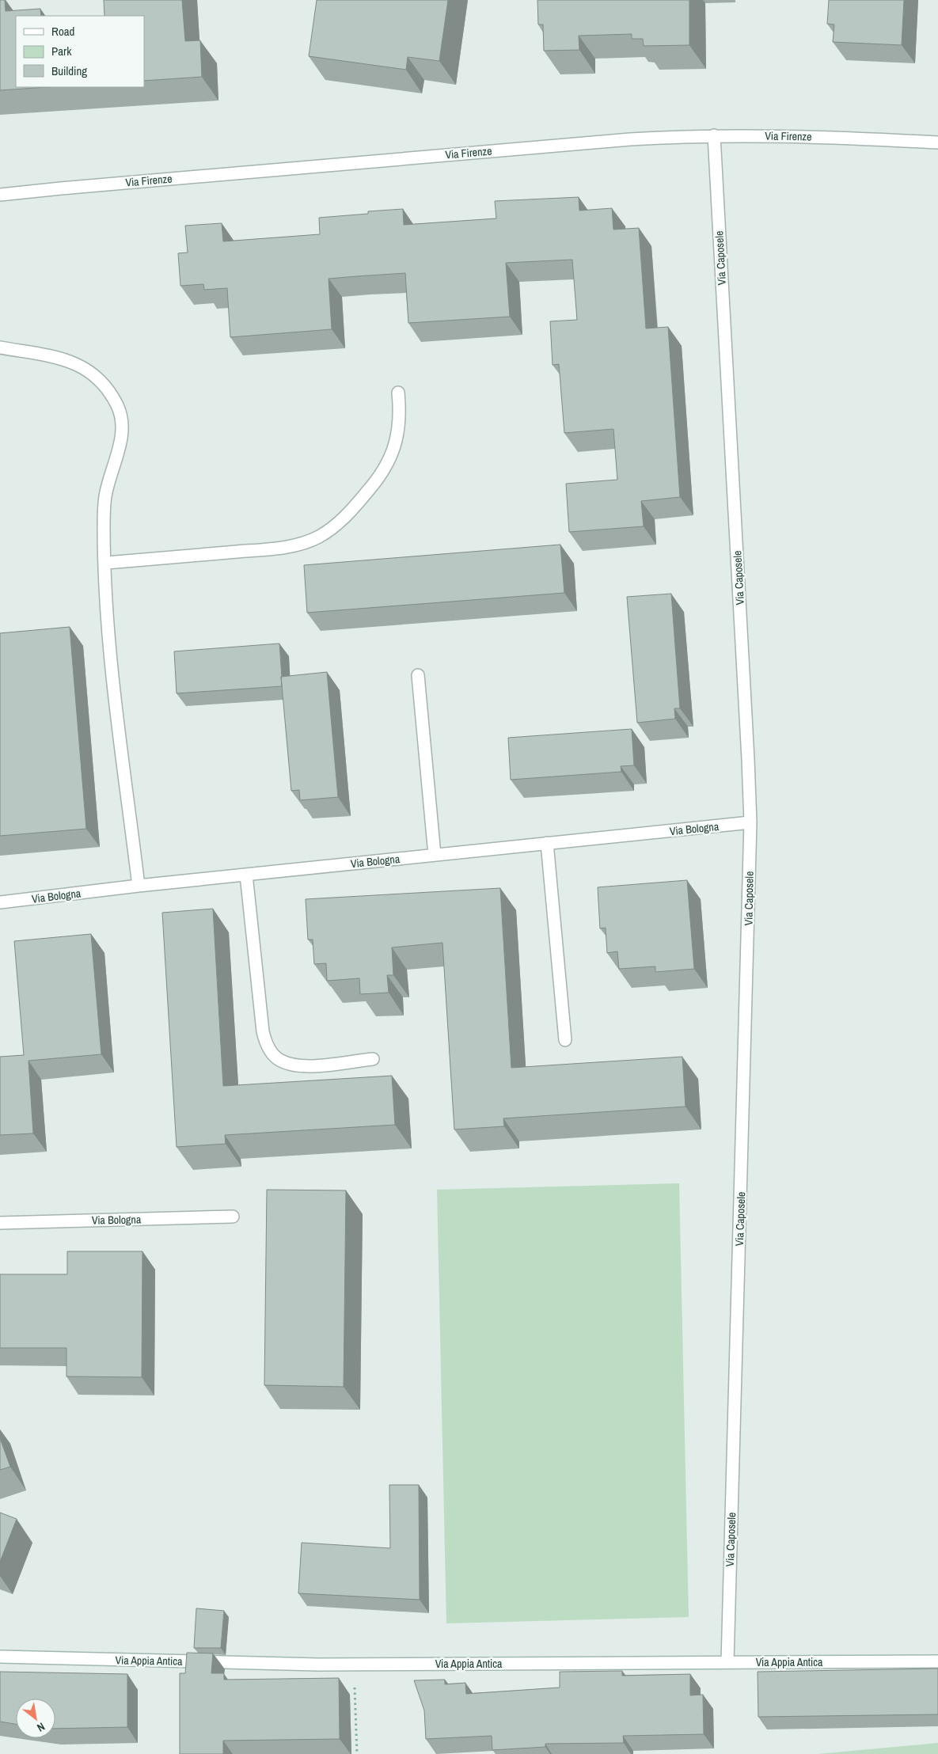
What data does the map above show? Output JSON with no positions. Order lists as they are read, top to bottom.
{
  "streets": {
    "street": [
      "Via Firenze",
      "Via Caposele",
      "Via Bologna",
      "Via Appia Antica"
    ]
  },
  "crossings": [
    ["Via Firenze", "Via Caposele"],
    ["Via Caposele", "Via Bologna"],
    ["Via Caposele", "Via Appia Antica"]
  ],
  "legend": ["Road", "Park", "Building"],
  "north": "bottom right"
}
